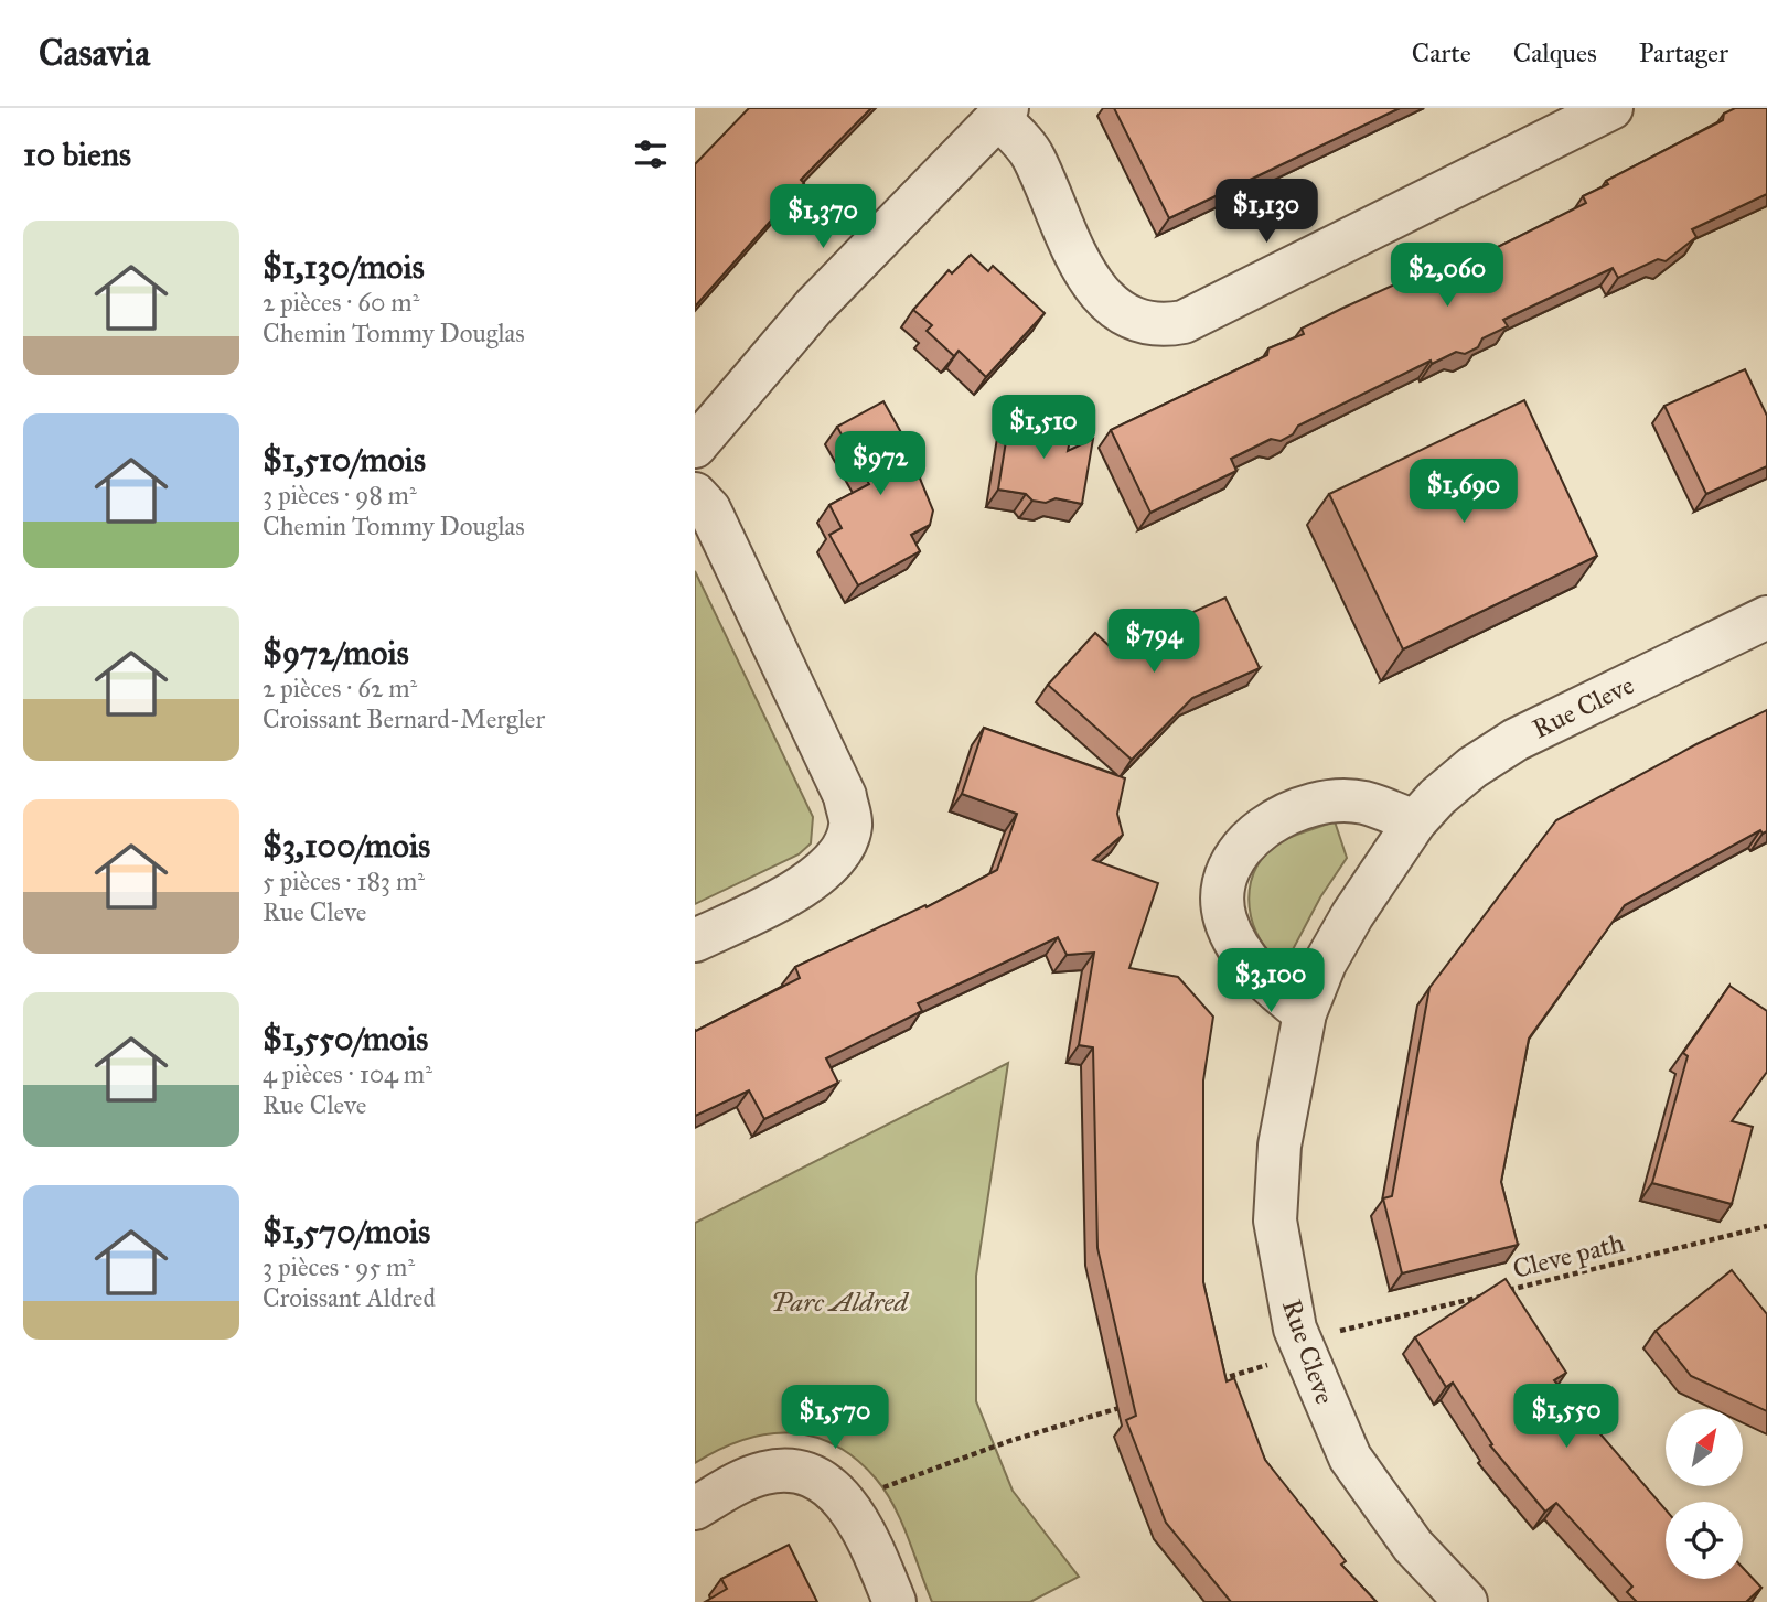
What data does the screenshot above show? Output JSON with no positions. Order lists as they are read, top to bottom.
{
  "streets": {
    "street": ["Rue Cleve"],
    "path": ["Cleve path"]
  },
  "parks": ["Parc Aldred"],
  "north": "top right",
  "page": {
    "header": "Casavia",
    "nav": ["Carte", "Calques", "Partager"],
    "heading": "10 biens",
    "price": [
      "$1,130",
      "$1,370",
      "$2,060",
      "$1,510",
      "$972",
      "$1,690",
      "$794",
      "$3,100",
      "$1,550",
      "$1,570"
    ],
    "list": [
      {
        "name": "$1,130/mois",
        "note": "2 pièces · 60 m² · Chemin Tommy Douglas"
      },
      {
        "name": "$1,510/mois",
        "note": "3 pièces · 98 m² · Chemin Tommy Douglas"
      },
      {
        "name": "$972/mois",
        "note": "2 pièces · 62 m² · Croissant Bernard-Mergler"
      },
      {
        "name": "$3,100/mois",
        "note": "5 pièces · 183 m² · Rue Cleve"
      },
      {
        "name": "$1,550/mois",
        "note": "4 pièces · 104 m² · Rue Cleve"
      },
      {
        "name": "$1,570/mois",
        "note": "3 pièces · 95 m² · Croissant Aldred"
      }
    ]
  }
}
